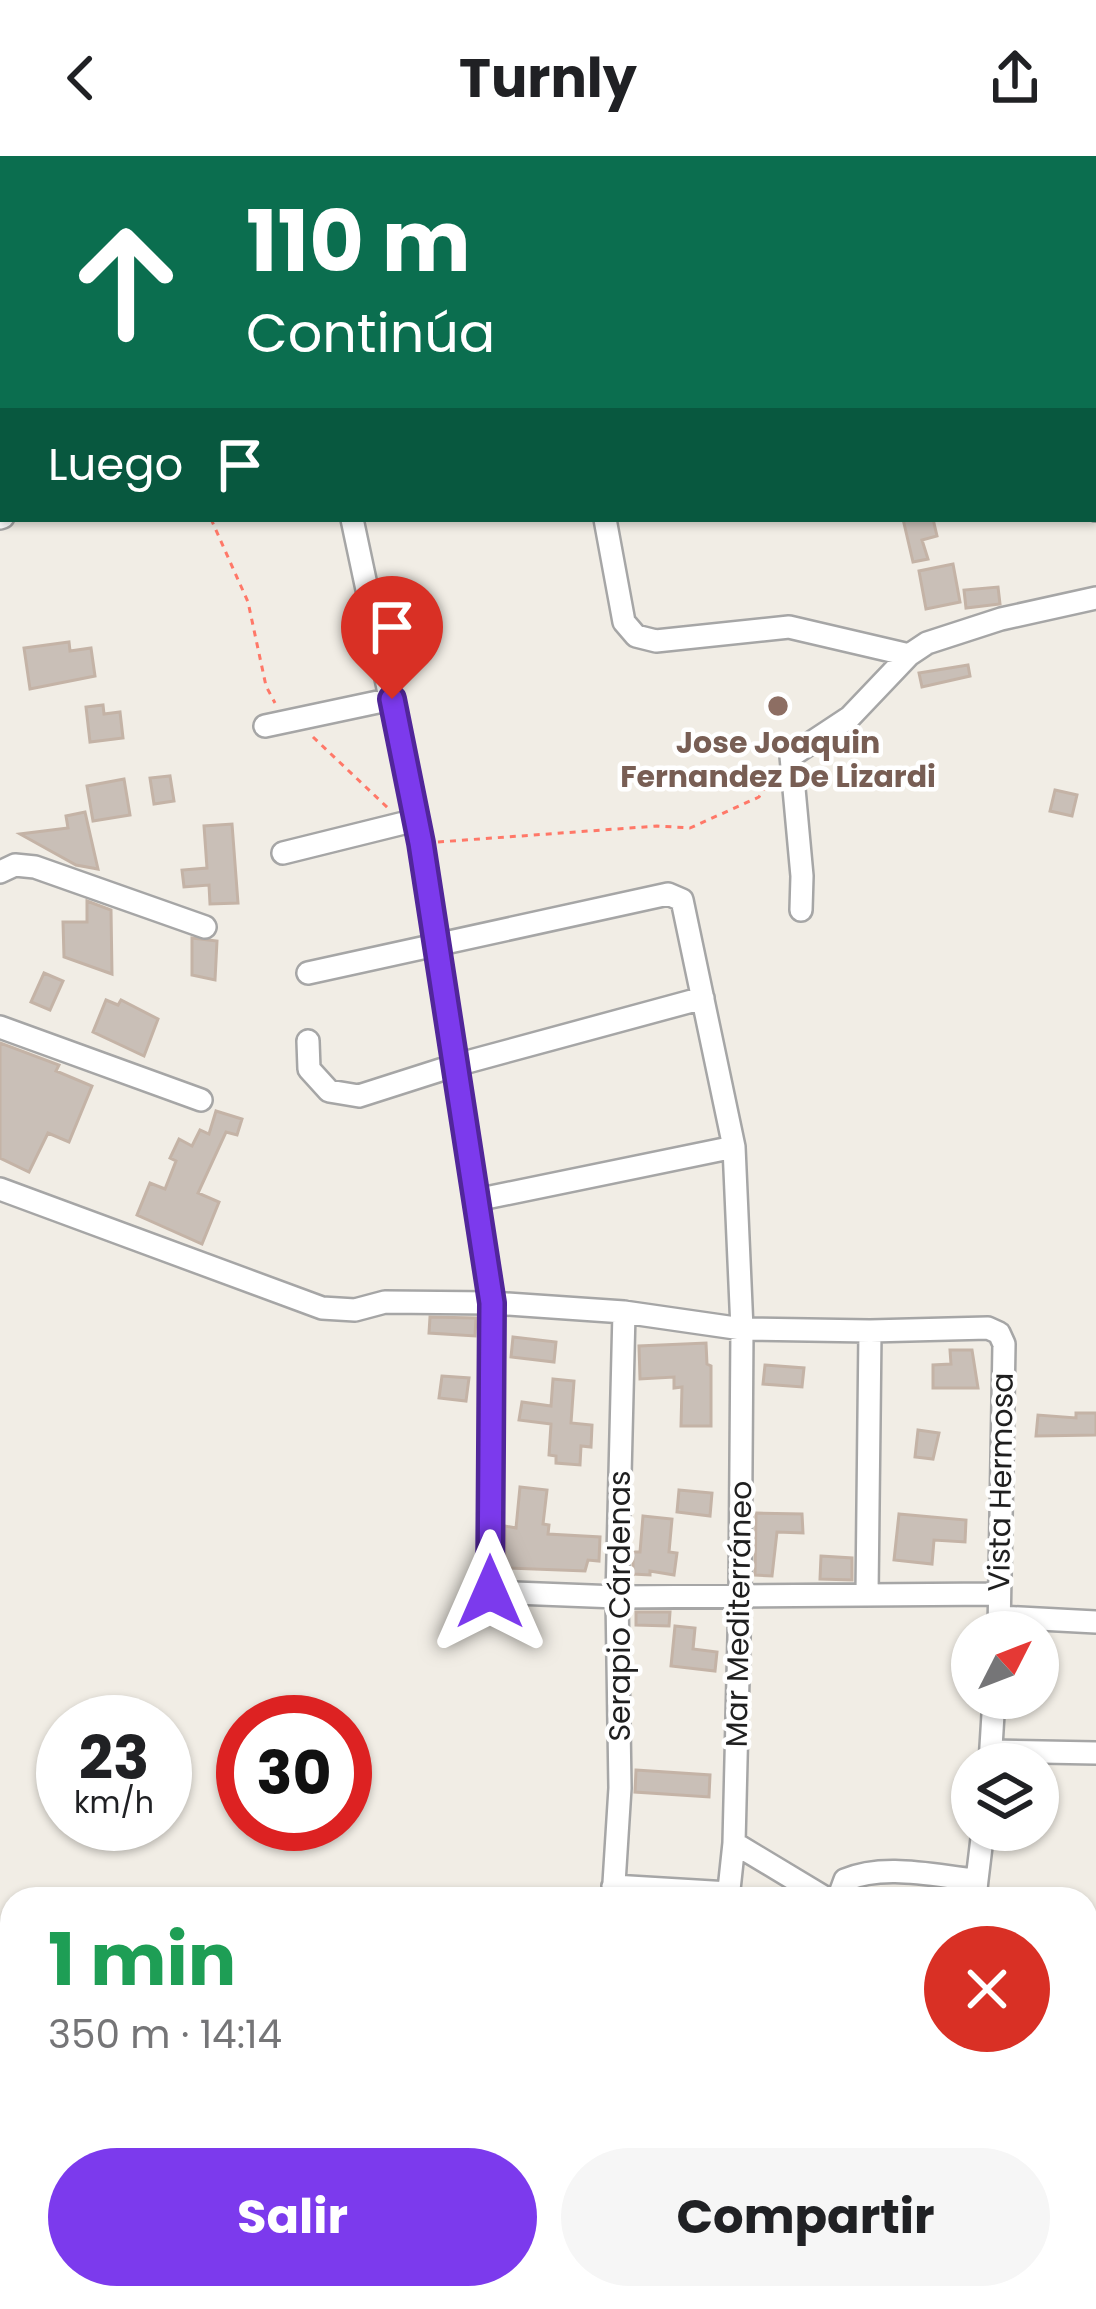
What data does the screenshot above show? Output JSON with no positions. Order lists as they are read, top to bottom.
{
  "streets": {
    "street": ["Vista Hermosa", "Serapio Cárdenas", "Mar Mediterráneo"]
  },
  "places": ["Jose Joaquin Fernandez De Lizardi"],
  "north": "top right",
  "page": {
    "header": "Turnly",
    "turn": ["110 m", "Continúa"],
    "then": "Luego",
    "speed": "23 km/h",
    "limit": "30",
    "heading": ["1 min", "350 m · 14:14"],
    "buttons": ["Salir", "Compartir"]
  }
}
